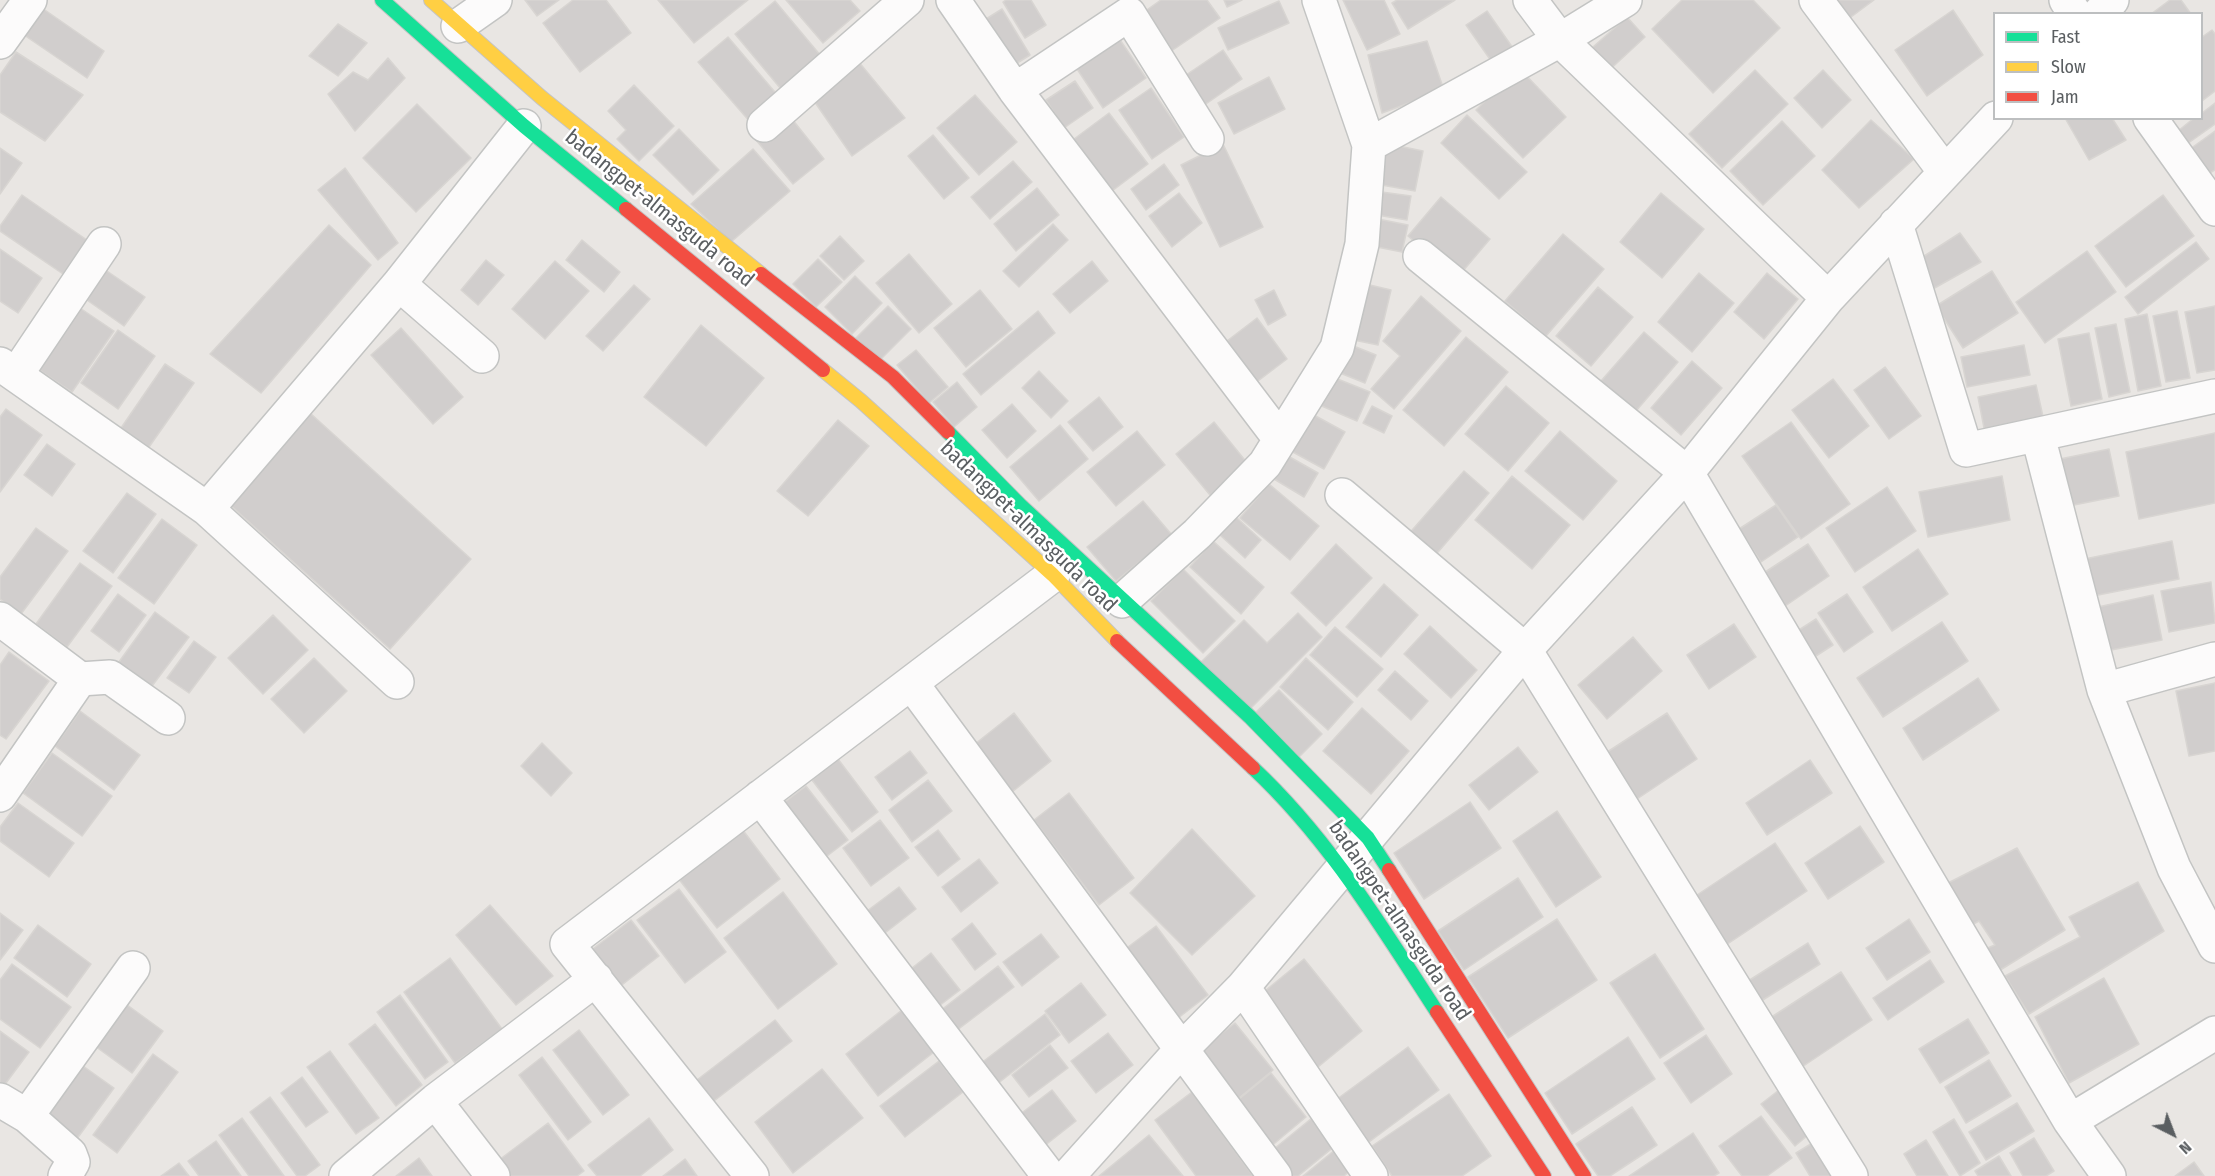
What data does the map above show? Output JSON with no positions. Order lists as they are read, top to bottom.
{
  "streets": {
    "street": ["badangpet-almasguda road"]
  },
  "legend": ["Fast", "Slow", "Jam"],
  "north": "bottom right"
}
